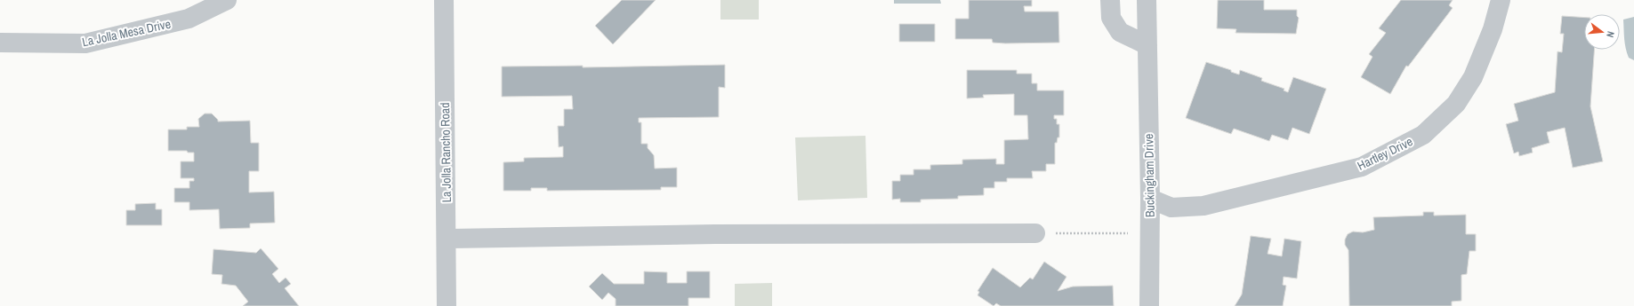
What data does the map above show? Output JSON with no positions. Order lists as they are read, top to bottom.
{
  "streets": {
    "street": [
      "La Jolla Mesa Drive",
      "La Jolla Rancho Road",
      "Hartley Drive",
      "Buckingham Drive"
    ]
  },
  "crossings": [
    ["Hartley Drive", "Buckingham Drive"]
  ],
  "north": "right"
}
